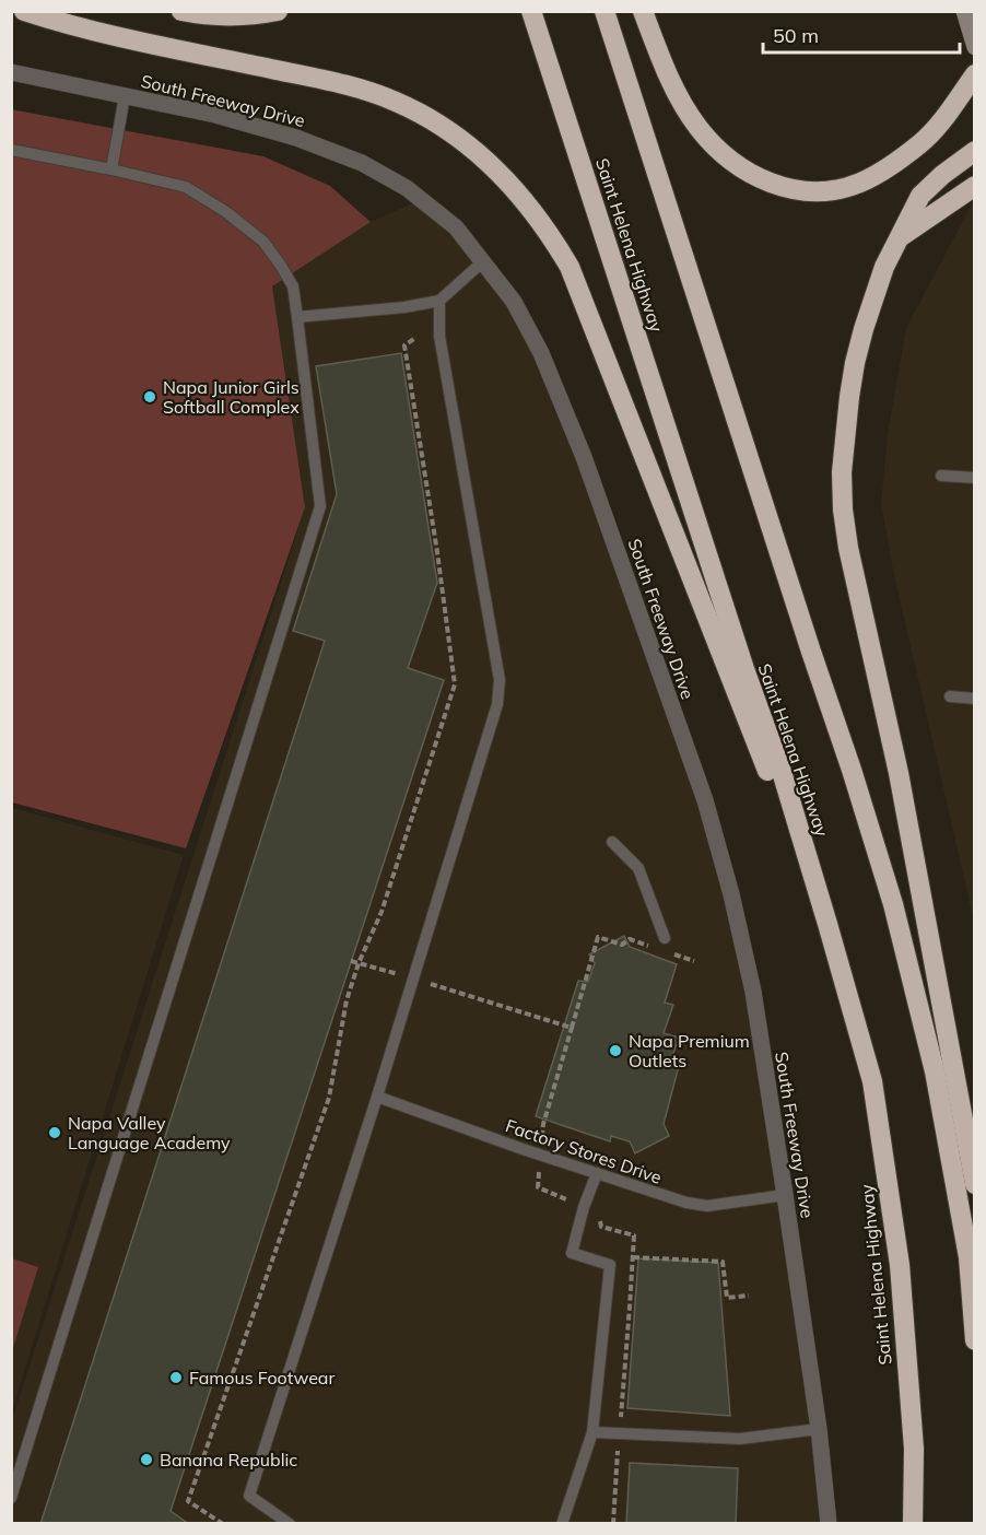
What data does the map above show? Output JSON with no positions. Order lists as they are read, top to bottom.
{
  "streets": {
    "highway": ["Saint Helena Highway"],
    "street": ["South Freeway Drive"],
    "lane": ["Factory Stores Drive"]
  },
  "crossings": [
    ["South Freeway Drive", "Factory Stores Drive"]
  ],
  "places": [
    "Napa Junior Girls Softball Complex",
    "Napa Premium Outlets",
    "Napa Valley Language Academy",
    "Famous Footwear",
    "Banana Republic"
  ],
  "scale_bar": "50 m"
}
